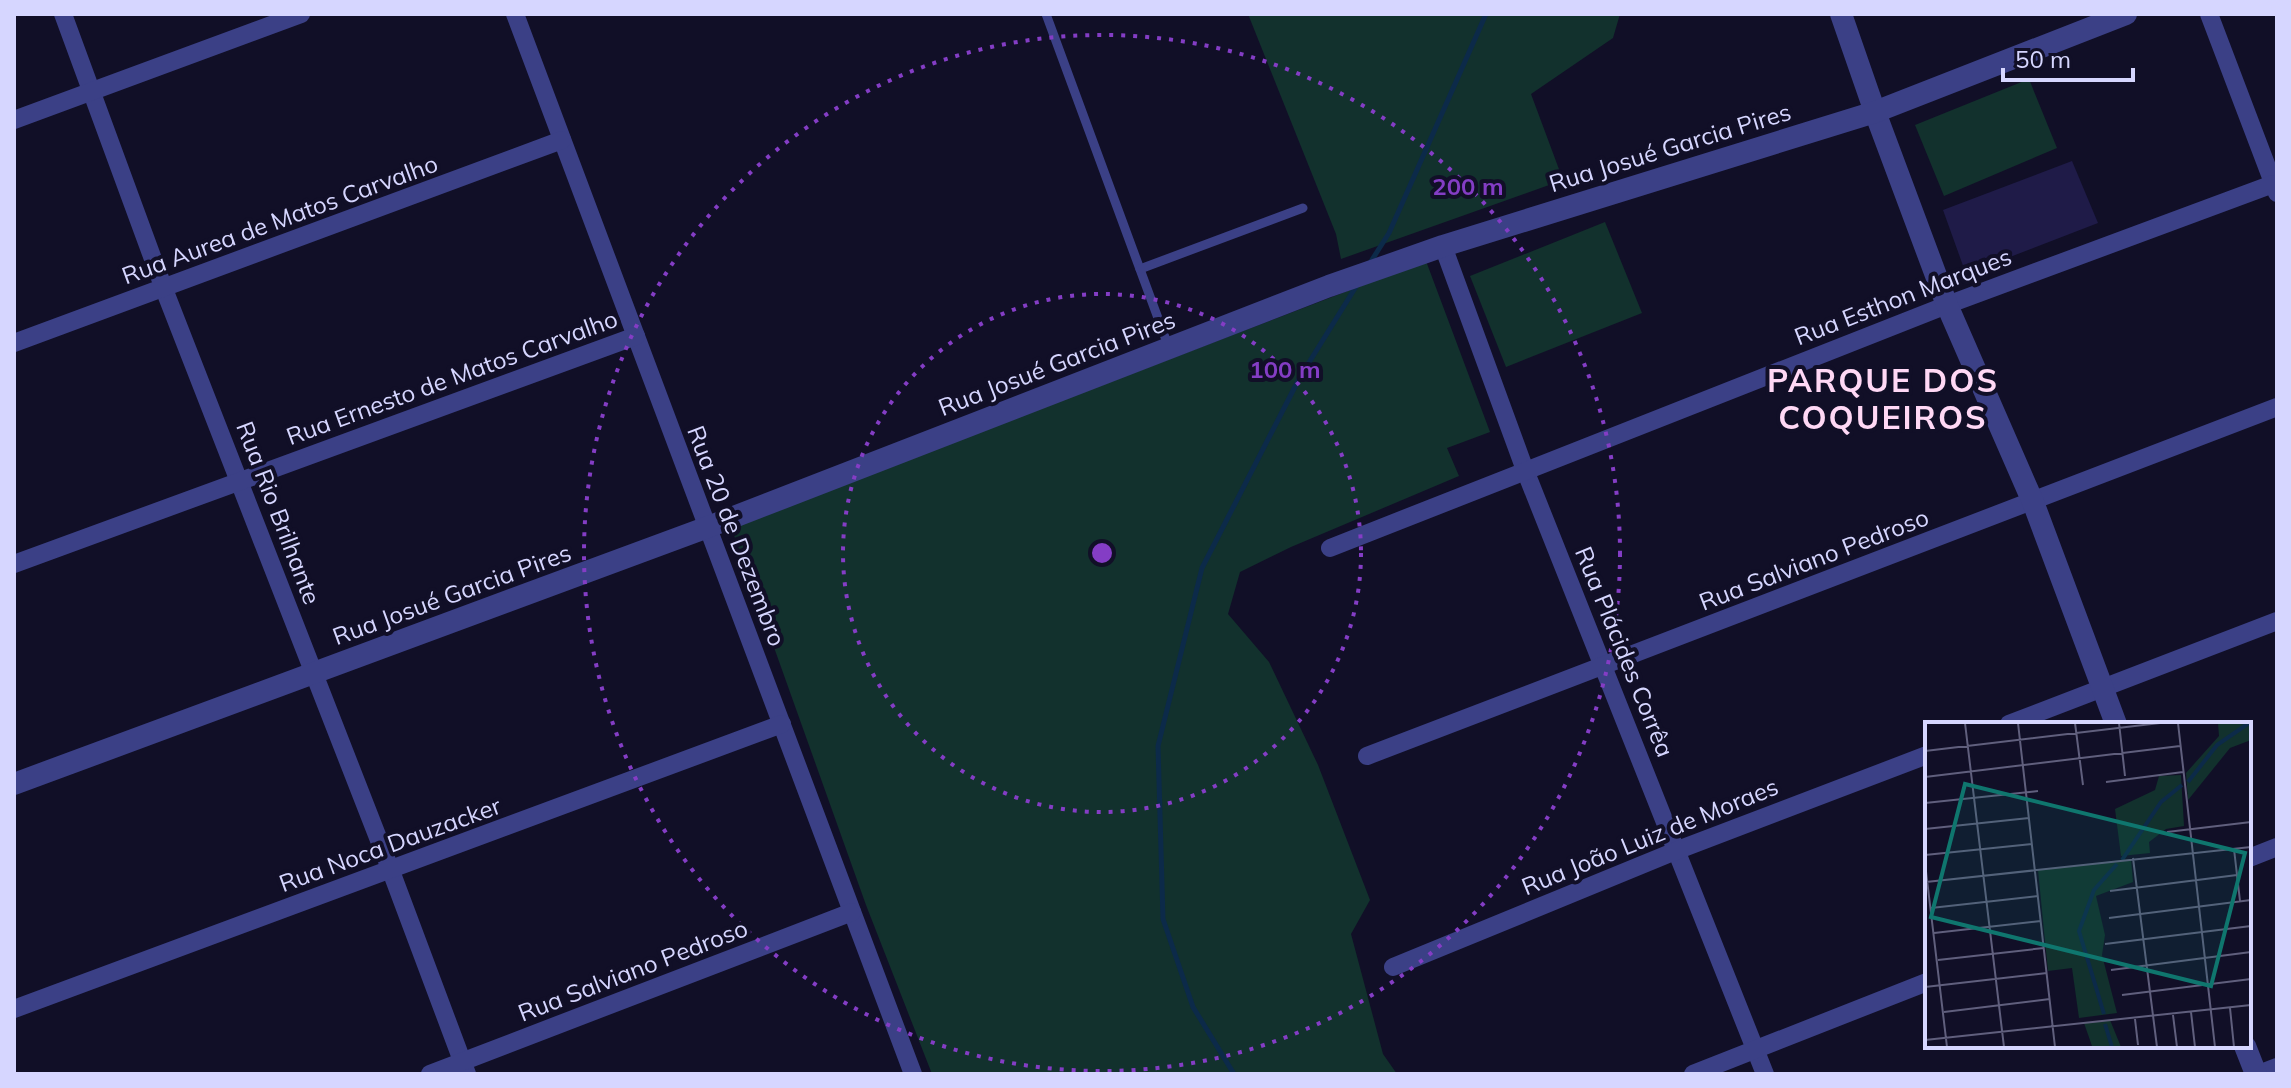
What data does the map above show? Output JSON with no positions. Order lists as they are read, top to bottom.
{
  "streets": {
    "street": [
      "Rua Josué Garcia Pires",
      "Rua Aurea de Matos Carvalho",
      "Rua Esthon Marques",
      "Rua Ernesto de Matos Carvalho",
      "Rua Rio Brilhante",
      "Rua 20 de Dezembro",
      "Rua Salviano Pedroso",
      "Rua Plácides Corrêa",
      "Rua João Luiz de Moraes",
      "Rua Noca Dauzacker"
    ]
  },
  "crossings": [
    ["Rua Josué Garcia Pires", "Rua Rio Brilhante"],
    ["Rua Josué Garcia Pires", "Rua 20 de Dezembro"],
    ["Rua Josué Garcia Pires", "Rua Plácides Corrêa"],
    ["Rua Aurea de Matos Carvalho", "Rua Rio Brilhante"],
    ["Rua Aurea de Matos Carvalho", "Rua 20 de Dezembro"],
    ["Rua Esthon Marques", "Rua Plácides Corrêa"],
    ["Rua Ernesto de Matos Carvalho", "Rua Rio Brilhante"],
    ["Rua Ernesto de Matos Carvalho", "Rua 20 de Dezembro"],
    ["Rua Rio Brilhante", "Rua Salviano Pedroso"],
    ["Rua Rio Brilhante", "Rua Noca Dauzacker"],
    ["Rua 20 de Dezembro", "Rua Salviano Pedroso"],
    ["Rua 20 de Dezembro", "Rua Noca Dauzacker"],
    ["Rua Salviano Pedroso", "Rua Plácides Corrêa"],
    ["Rua Plácides Corrêa", "Rua João Luiz de Moraes"]
  ],
  "districts": ["PARQUE DOS COQUEIROS"],
  "scale_bar": "50 m",
  "rings": ["200 m", "100 m"]
}
